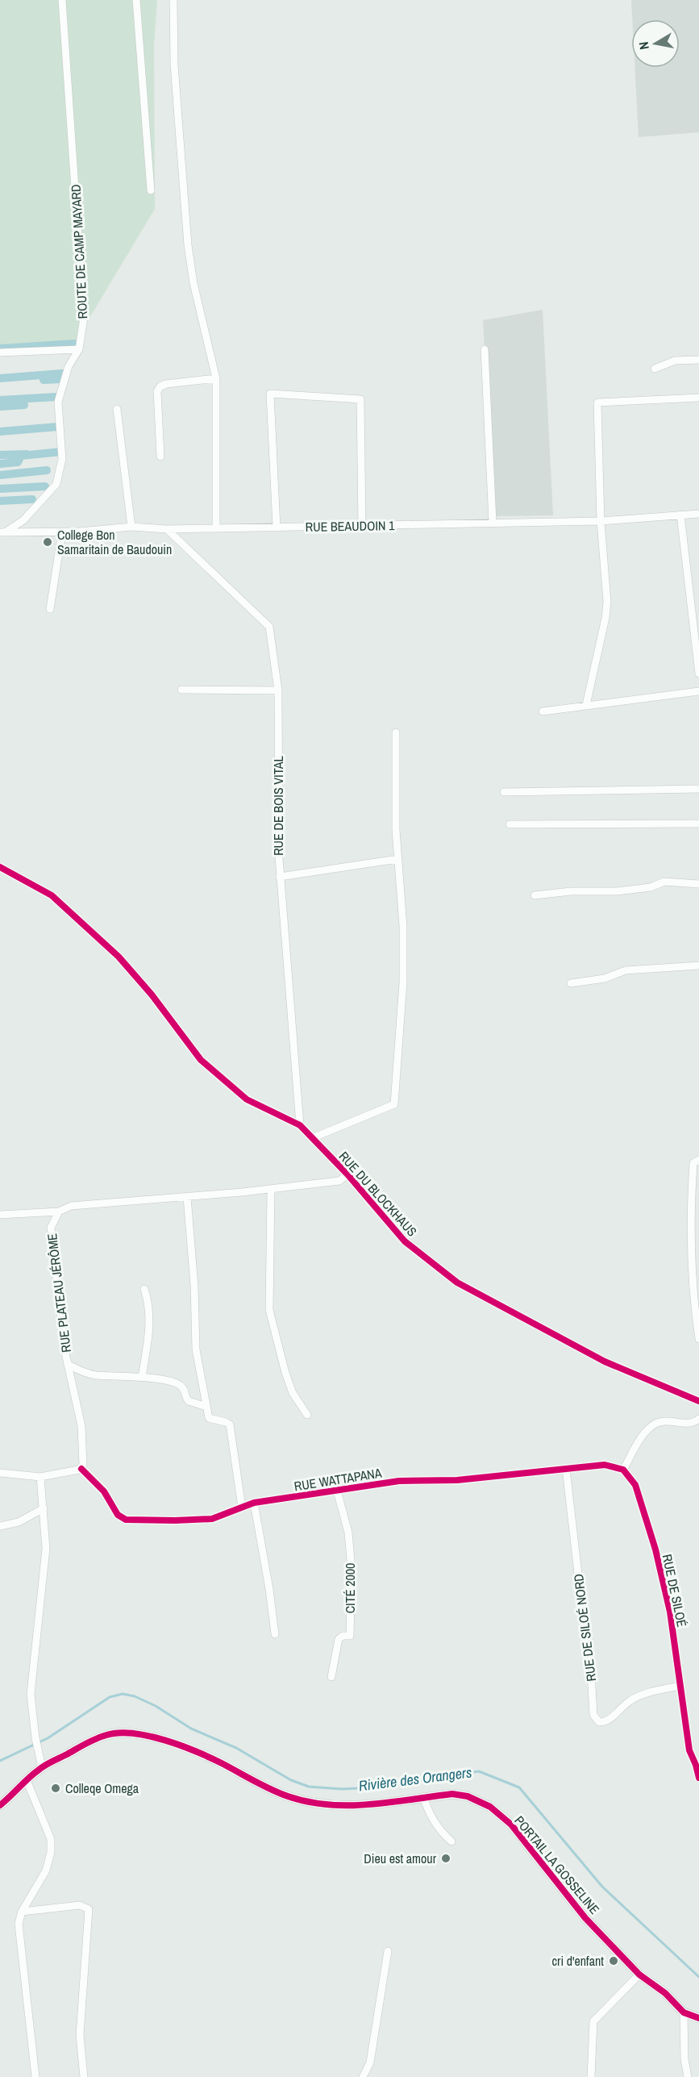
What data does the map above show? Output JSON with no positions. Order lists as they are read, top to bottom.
{
  "streets": {
    "street": [
      "ROUTE DE CAMP MAYARD",
      "RUE BEAUDOIN 1",
      "RUE DE BOIS VITAL",
      "RUE DU BLOCKHAUS",
      "RUE PLATEAU JÉRÔME",
      "RUE WATTAPANA",
      "CITÉ 2000",
      "RUE DE SILOÉ",
      "RUE DE SILOÉ NORD",
      "PORTAIL LA GOSSELINE"
    ]
  },
  "crossings": [
    ["ROUTE DE CAMP MAYARD", "RUE BEAUDOIN 1"],
    ["RUE BEAUDOIN 1", "RUE DE BOIS VITAL"],
    ["RUE DE BOIS VITAL", "RUE DU BLOCKHAUS"],
    ["RUE PLATEAU JÉRÔME", "RUE WATTAPANA"],
    ["RUE WATTAPANA", "CITÉ 2000"],
    ["RUE WATTAPANA", "RUE DE SILOÉ"],
    ["RUE WATTAPANA", "RUE DE SILOÉ NORD"],
    ["RUE DE SILOÉ", "RUE DE SILOÉ NORD"]
  ],
  "water": ["Rivière des Orangers"],
  "places": [
    "College Bon Samaritain de Baudouin",
    "Colleqe Omega",
    "Dieu est amour",
    "cri d'enfant"
  ],
  "north": "left"
}
